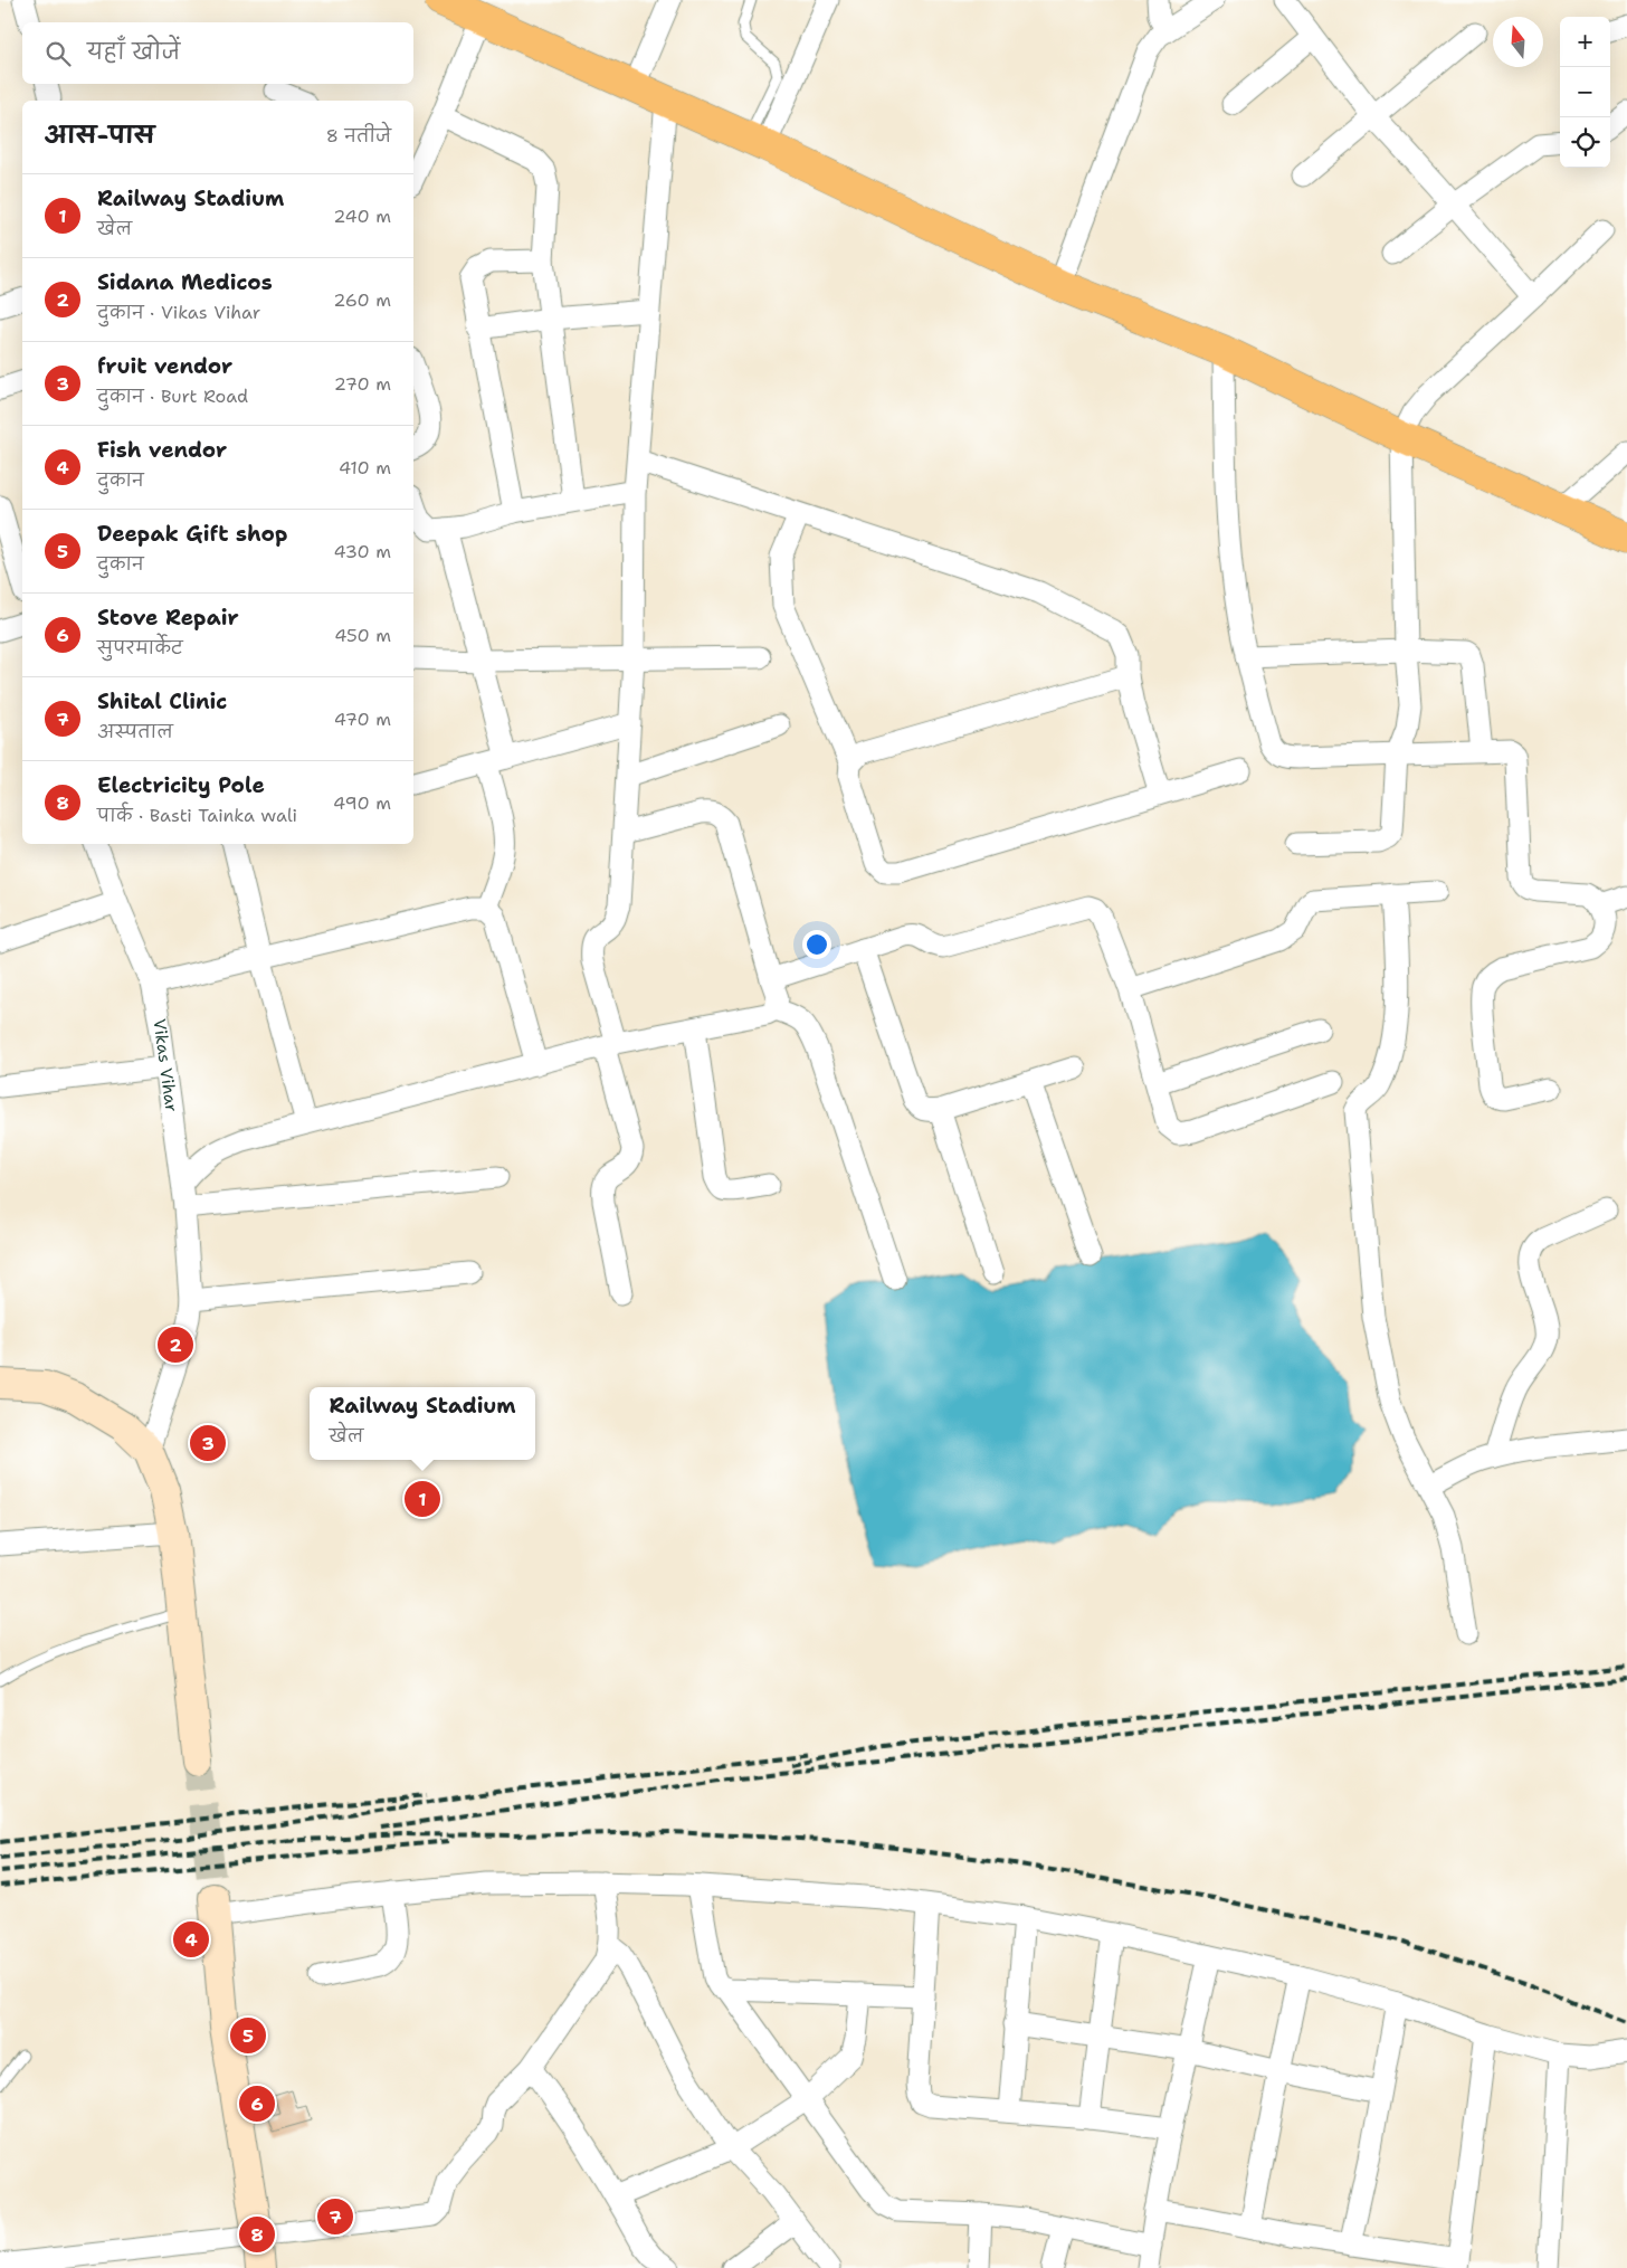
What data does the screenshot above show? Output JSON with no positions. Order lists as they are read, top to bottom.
{
  "streets": {
    "street": ["Vikas Vihar"]
  },
  "north": "top",
  "page": {
    "map_buttons": ["+", "−"],
    "search": "यहाँ खोजें",
    "heading": ["आस-पास", "8 नतीजे"],
    "list": [
      {
        "mark": "1",
        "name": "Railway Stadium",
        "note": "खेल",
        "value": "240 m"
      },
      {
        "mark": "2",
        "name": "Sidana Medicos",
        "note": "दुकान · Vikas Vihar",
        "value": "260 m"
      },
      {
        "mark": "3",
        "name": "fruit vendor",
        "note": "दुकान · Burt Road",
        "value": "270 m"
      },
      {
        "mark": "4",
        "name": "Fish vendor",
        "note": "दुकान",
        "value": "410 m"
      },
      {
        "mark": "5",
        "name": "Deepak Gift shop",
        "note": "दुकान",
        "value": "430 m"
      },
      {
        "mark": "6",
        "name": "Stove Repair",
        "note": "सुपरमार्केट",
        "value": "450 m"
      },
      {
        "mark": "7",
        "name": "Shital Clinic",
        "note": "अस्पताल",
        "value": "470 m"
      },
      {
        "mark": "8",
        "name": "Electricity Pole",
        "note": "पार्क · Basti Tainka wali",
        "value": "490 m"
      }
    ],
    "pins": [
      "2",
      "3",
      "1",
      "4",
      "5",
      "6",
      "7",
      "8"
    ],
    "popup": ["Railway Stadium", "खेल"]
  }
}
